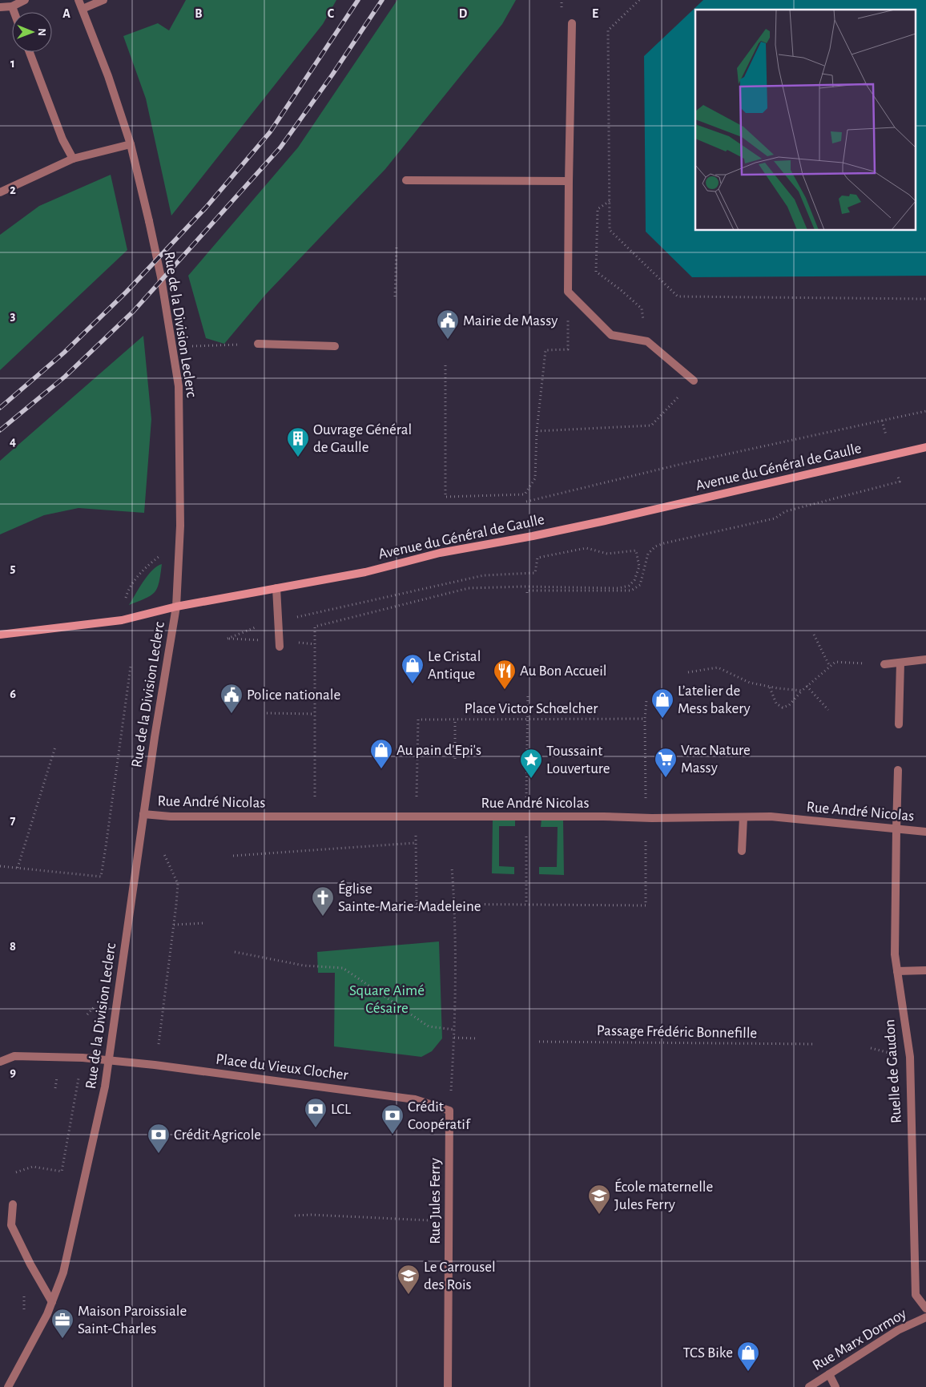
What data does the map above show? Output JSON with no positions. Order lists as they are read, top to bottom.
{
  "streets": {
    "main road": ["Avenue du Général de Gaulle"],
    "street": [
      "Rue de la Division Leclerc",
      "Rue André Nicolas",
      "Place du Vieux Clocher",
      "Ruelle de Gaudon",
      "Rue Jules Ferry",
      "Rue Marx Dormoy"
    ],
    "path": ["Place Victor Schœlcher", "Passage Frédéric Bonnefille"]
  },
  "crossings": [
    ["Rue de la Division Leclerc", "Avenue du Général de Gaulle"],
    ["Rue de la Division Leclerc", "Rue André Nicolas"],
    ["Rue de la Division Leclerc", "Place du Vieux Clocher"],
    ["Rue André Nicolas", "Ruelle de Gaudon"],
    ["Place du Vieux Clocher", "Rue Jules Ferry"]
  ],
  "parks": ["Square Aimé Césaire"],
  "places": {
    "public building": ["Mairie de Massy", "Police nationale"],
    "building": ["Ouvrage Général de Gaulle"],
    "shop": [
      "Le Cristal Antique",
      "L’atelier de Mess bakery",
      "Au pain d'Epi's",
      "TCS Bike"
    ],
    "restaurant": ["Au Bon Accueil"],
    "supermarket": ["Vrac Nature Massy"],
    "place": ["Toussaint Louverture"],
    "church": ["Église Sainte-Marie-Madeleine"],
    "bank": ["LCL", "Crédit Coopératif", "Crédit Agricole"],
    "school or university": ["École maternelle Jules Ferry", "Le Carrousel des Rois"],
    "office": ["Maison Paroissiale Saint-Charles"]
  },
  "north": "right",
  "grid": {
    "columns": [
      "A",
      "B",
      "C",
      "D",
      "E"
    ],
    "rows": [
      "1",
      "2",
      "3",
      "4",
      "5",
      "6",
      "7",
      "8",
      "9"
    ]
  }
}
